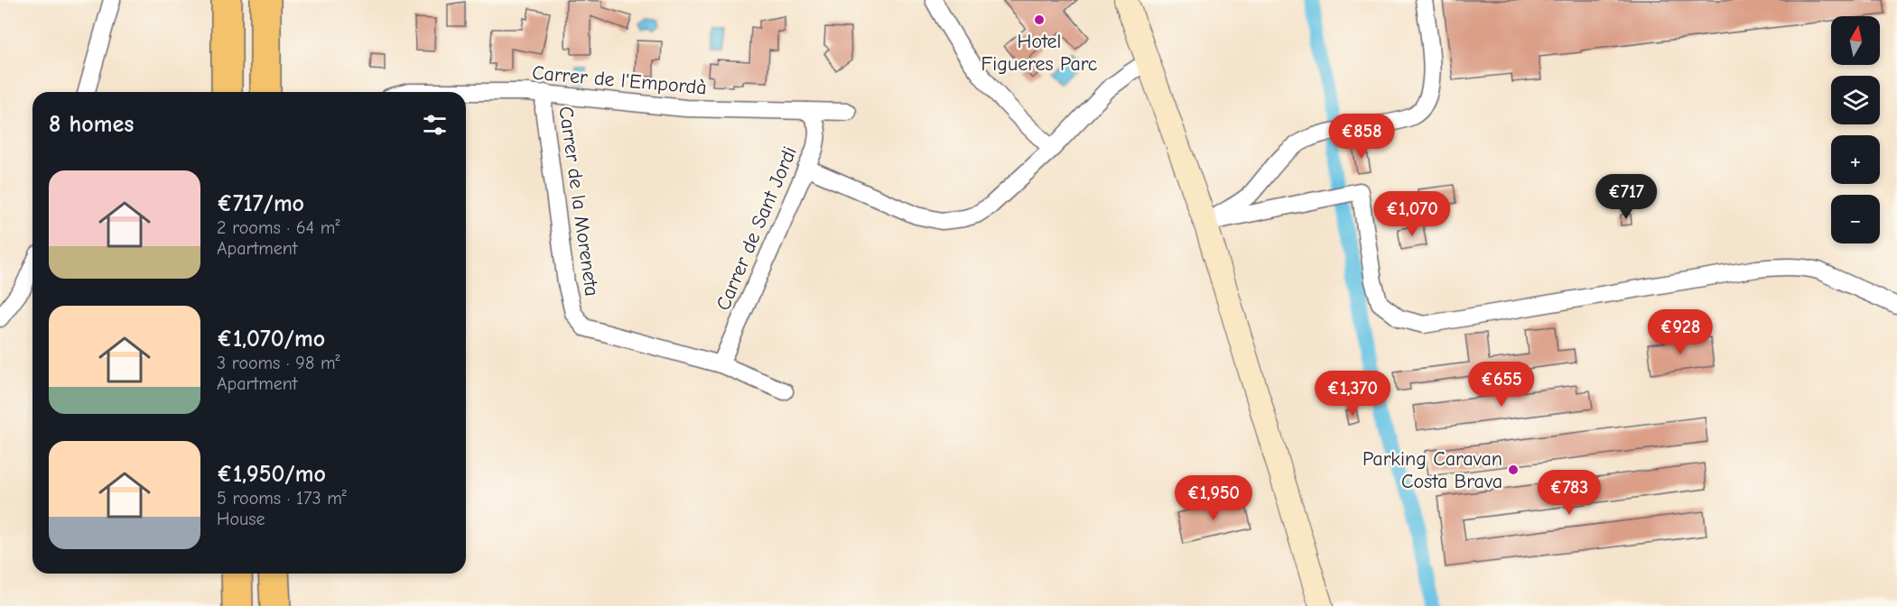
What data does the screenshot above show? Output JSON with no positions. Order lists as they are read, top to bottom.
{
  "streets": {
    "street": ["Carrer de l'Empordà", "Carrer de la Moreneta", "Carrer de Sant Jordi"]
  },
  "crossings": [
    ["Carrer de l'Empordà", "Carrer de la Moreneta"],
    ["Carrer de l'Empordà", "Carrer de Sant Jordi"],
    ["Carrer de la Moreneta", "Carrer de Sant Jordi"]
  ],
  "places": ["Hotel Figueres Parc", "Parking Caravan Costa Brava"],
  "north": "top",
  "page": {
    "map_buttons": ["+", "−"],
    "heading": "8 homes",
    "price": [
      "€858",
      "€717",
      "€1,070",
      "€928",
      "€655",
      "€1,370",
      "€783",
      "€1,950"
    ],
    "list": [
      {
        "name": "€717/mo",
        "note": "2 rooms · 64 m² · Apartment"
      },
      {
        "name": "€1,070/mo",
        "note": "3 rooms · 98 m² · Apartment"
      },
      {
        "name": "€1,950/mo",
        "note": "5 rooms · 173 m² · House"
      }
    ]
  }
}
